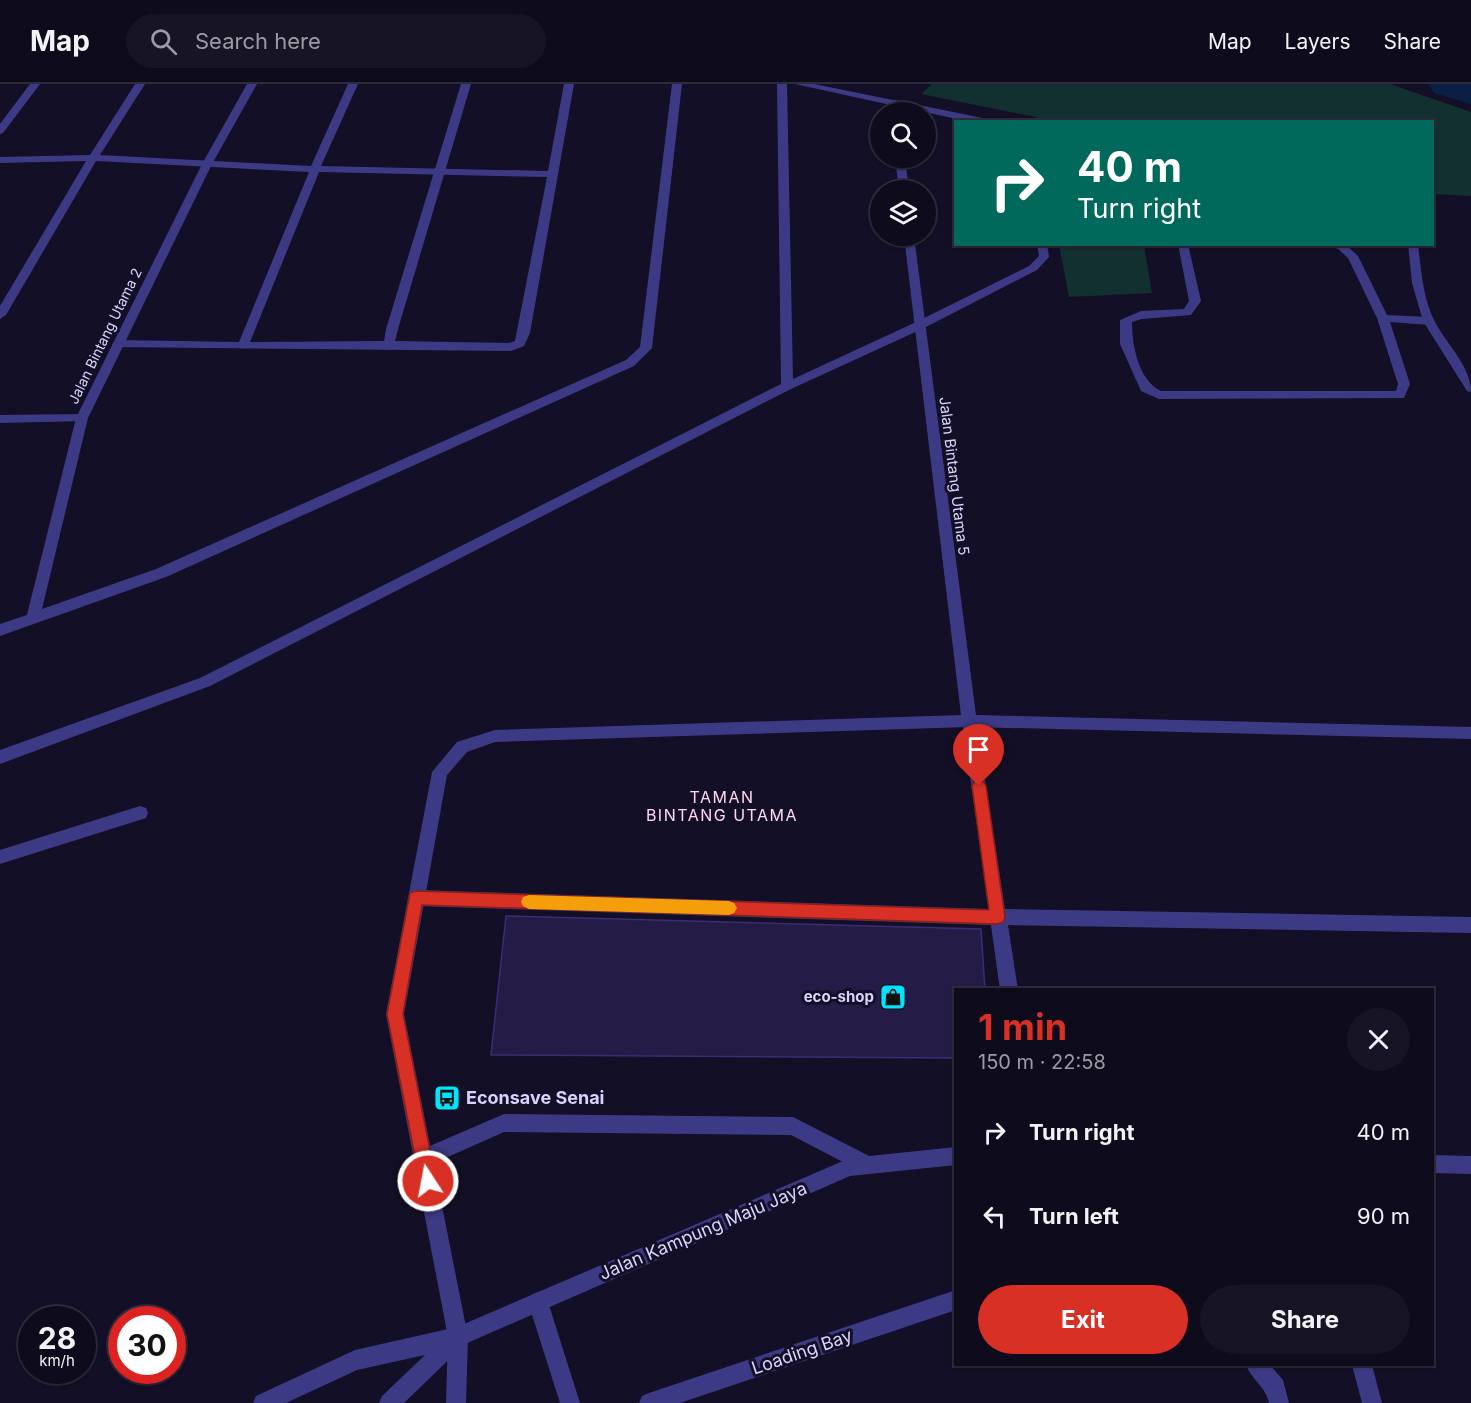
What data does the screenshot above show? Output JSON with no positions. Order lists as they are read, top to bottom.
{
  "streets": {
    "street": [
      "Jalan Bintang Utama 2",
      "Jalan Bintang Utama 5",
      "Jalan Kampung Maju Jaya",
      "Loading Bay"
    ]
  },
  "districts": ["TAMAN BINTANG UTAMA"],
  "places": {
    "shop": ["eco-shop"],
    "bus stop": ["Econsave Senai"]
  },
  "page": {
    "header": "Map",
    "search": "Search here",
    "nav": ["Map", "Layers", "Share"],
    "turn": ["40 m", "Turn right"],
    "heading": ["1 min", "150 m · 22:58"],
    "list": [
      {
        "name": "Turn right",
        "value": "40 m"
      },
      {
        "name": "Turn left",
        "value": "90 m"
      }
    ],
    "buttons": ["Exit", "Share"],
    "speed": "28 km/h",
    "limit": "30"
  }
}
